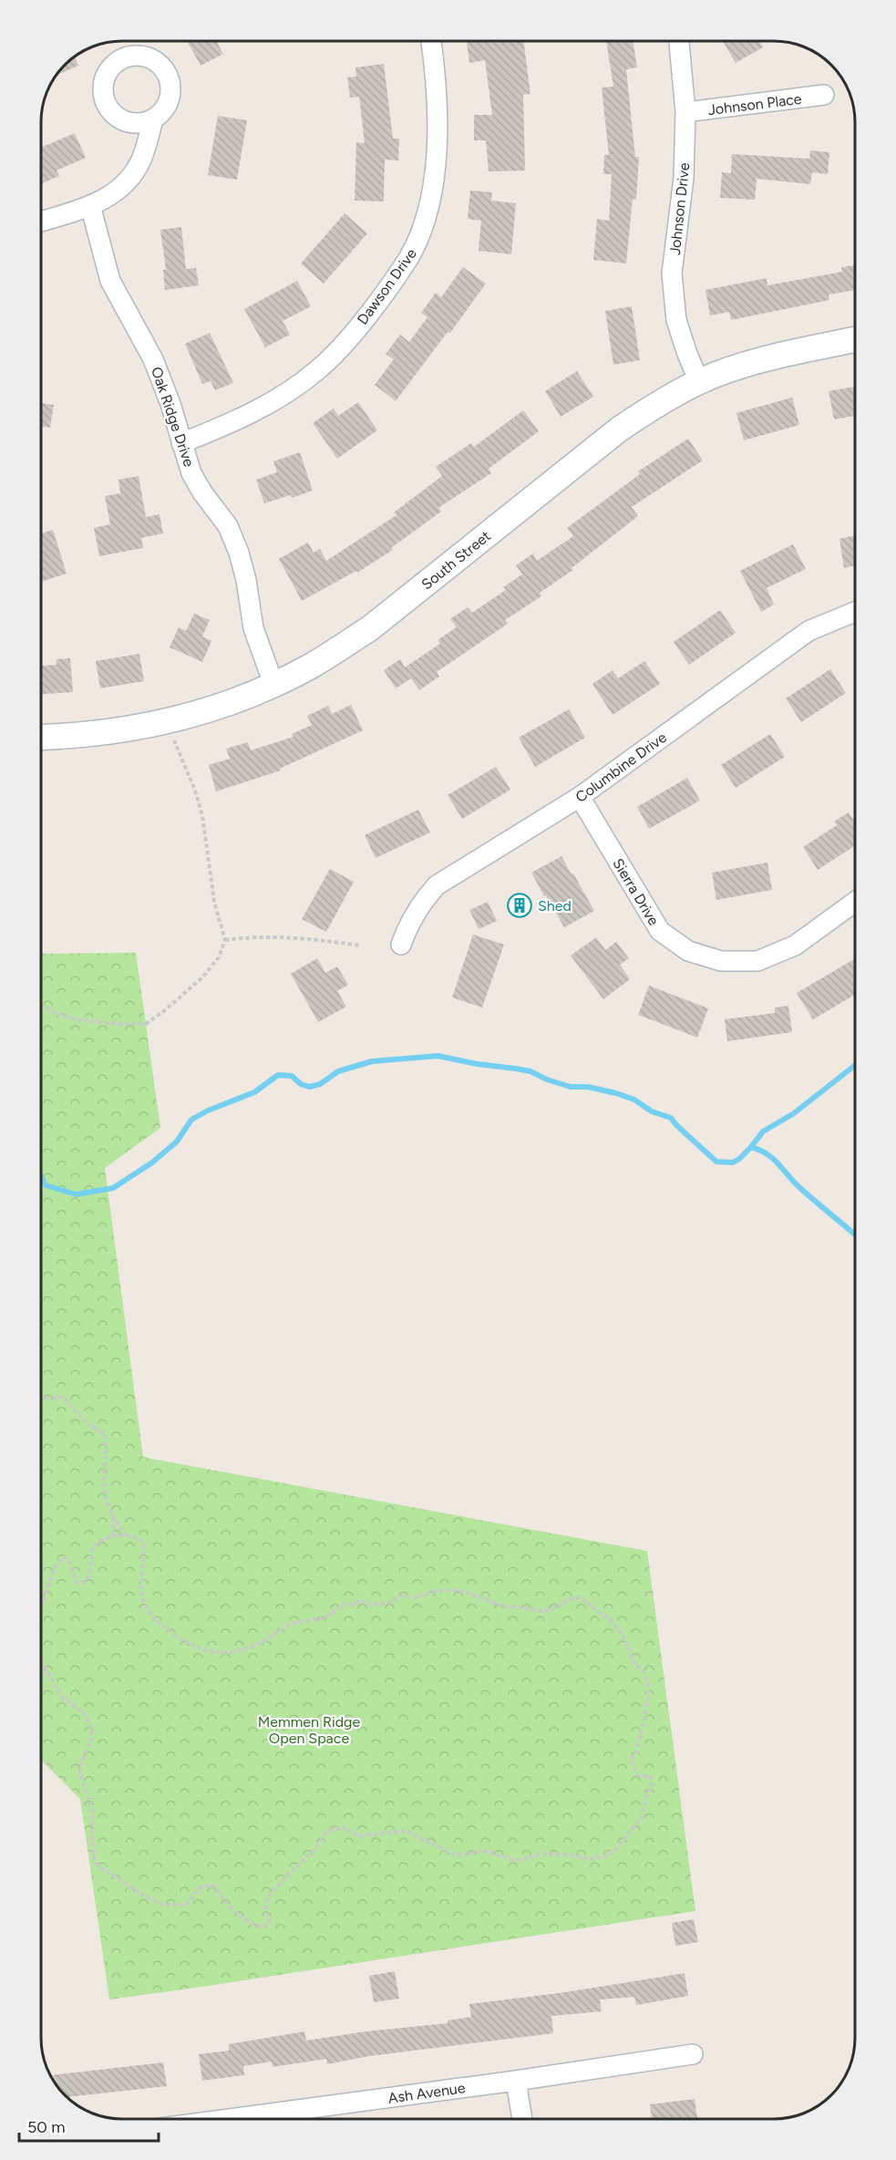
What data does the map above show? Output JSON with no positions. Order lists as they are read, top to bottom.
{
  "streets": {
    "street": [
      "Johnson Place",
      "Johnson Drive",
      "Dawson Drive",
      "Oak Ridge Drive",
      "South Street",
      "Columbine Drive",
      "Sierra Drive",
      "Ash Avenue"
    ]
  },
  "crossings": [
    ["Johnson Place", "Johnson Drive"],
    ["Johnson Drive", "South Street"],
    ["Dawson Drive", "Oak Ridge Drive"],
    ["Oak Ridge Drive", "South Street"],
    ["Columbine Drive", "Sierra Drive"]
  ],
  "parks": ["Memmen Ridge Open Space"],
  "places": {
    "building": ["Shed"]
  },
  "scale_bar": "50 m"
}
